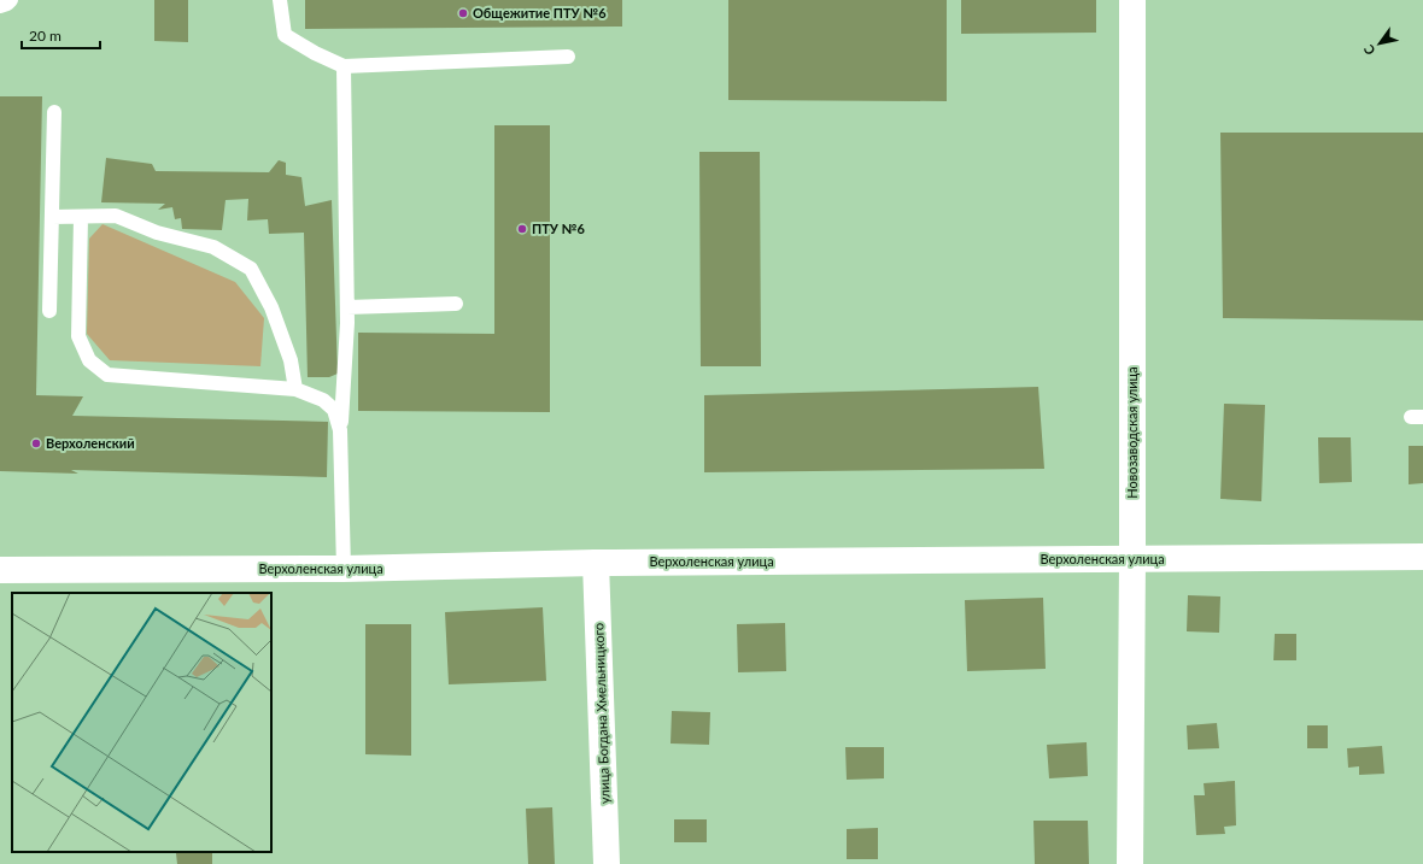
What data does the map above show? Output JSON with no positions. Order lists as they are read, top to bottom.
{
  "streets": {
    "main road": ["Новозаводская улица", "Верхоленская улица", "улица Богдана Хмельницкого"]
  },
  "crossings": [
    ["Новозаводская улица", "Верхоленская улица"],
    ["Верхоленская улица", "улица Богдана Хмельницкого"]
  ],
  "places": ["Общежитие ПТУ №6", "ПТУ №6", "Верхоленский"],
  "scale_bar": "20 m",
  "north": "bottom left"
}
